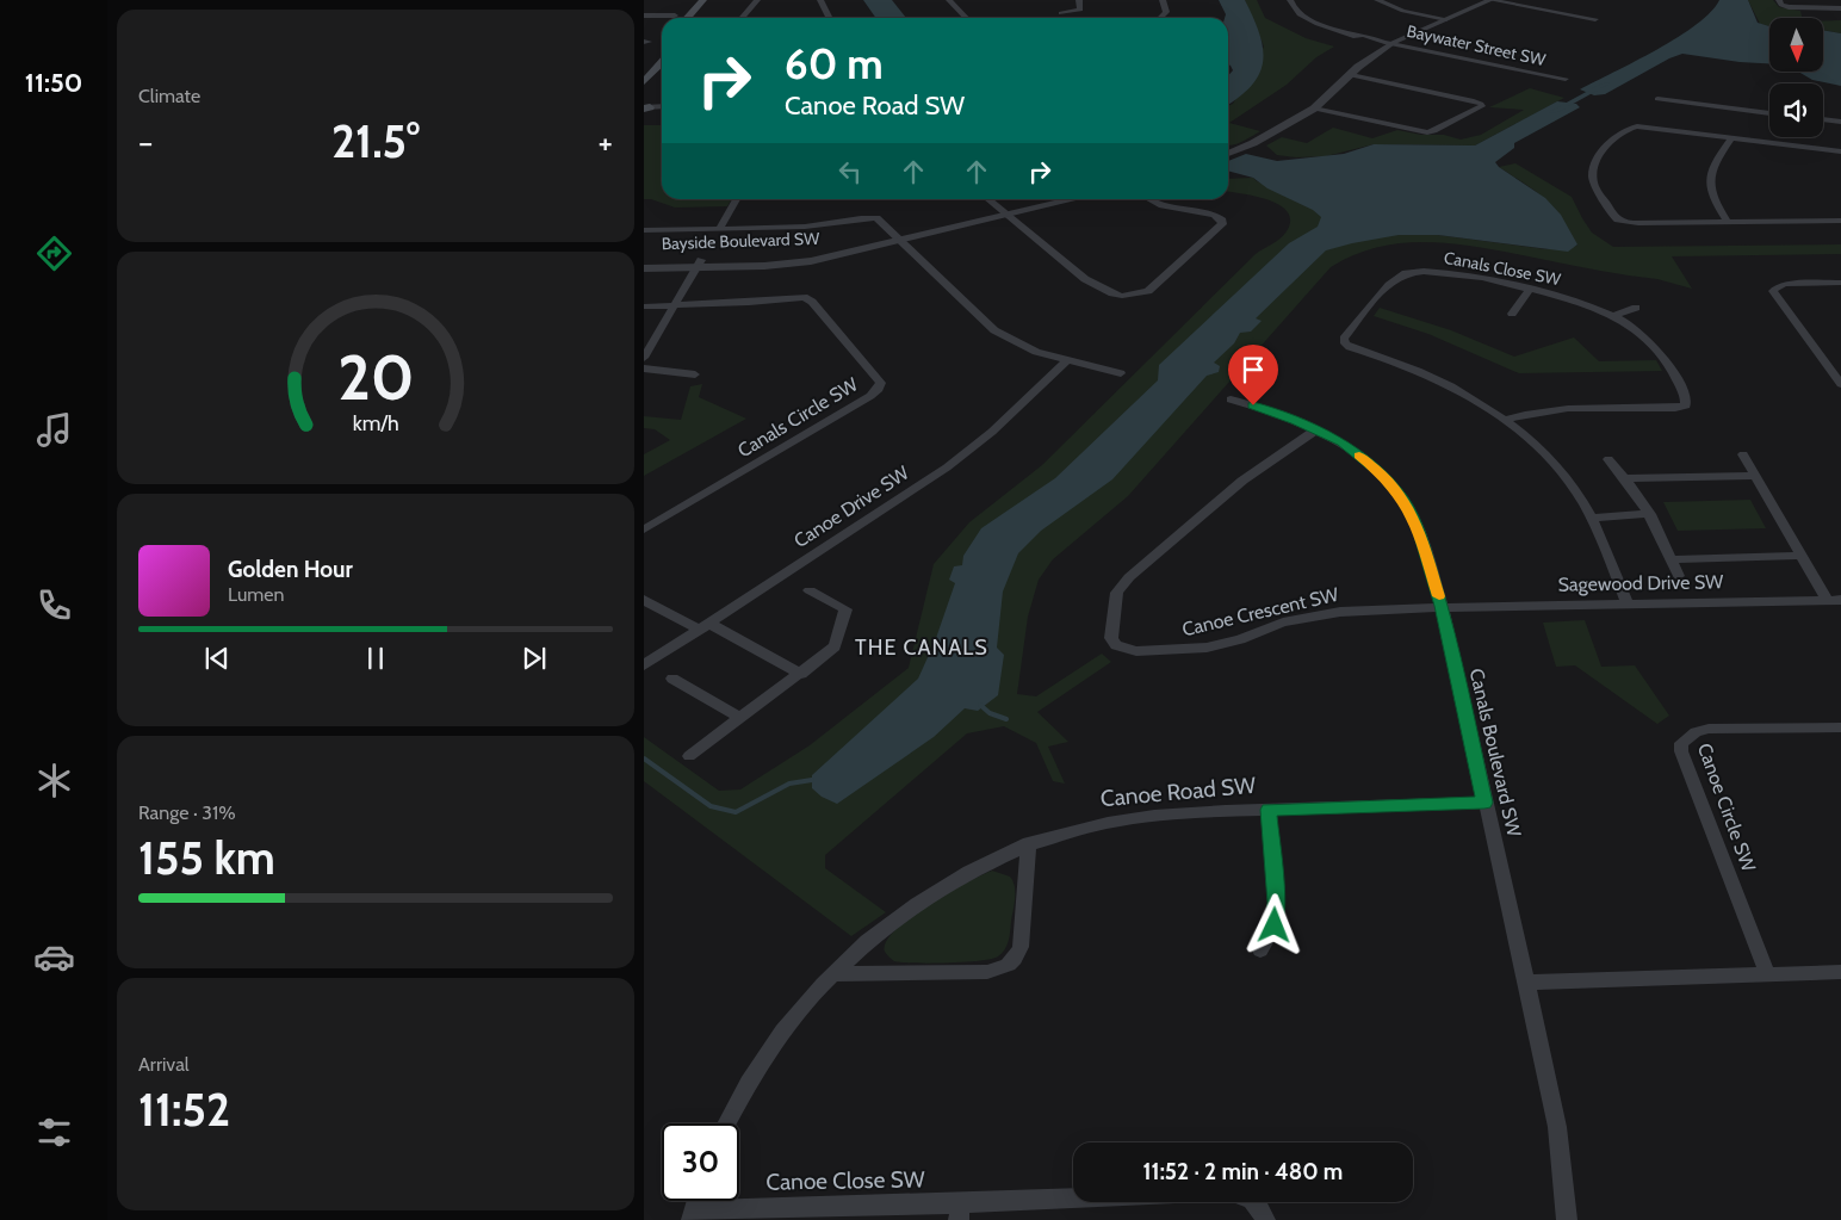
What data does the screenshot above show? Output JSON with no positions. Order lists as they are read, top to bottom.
{
  "streets": {
    "street": [
      "Baywater Street SW",
      "Bayside Boulevard SW",
      "Canals Close SW",
      "Canals Circle SW",
      "Canoe Drive SW",
      "Sagewood Drive SW",
      "Canoe Crescent SW",
      "Canals Boulevard SW",
      "Canoe Road SW",
      "Canoe Circle SW",
      "Canoe Close SW"
    ]
  },
  "crossings": [
    ["Canals Close SW", "Sagewood Drive SW"],
    ["Sagewood Drive SW", "Canoe Crescent SW"],
    ["Sagewood Drive SW", "Canals Boulevard SW"],
    ["Canoe Crescent SW", "Canals Boulevard SW"],
    ["Canals Boulevard SW", "Canoe Road SW"]
  ],
  "districts": ["THE CANALS"],
  "north": "bottom",
  "page": {
    "tabs": "11:50",
    "tile": [
      "Climate",
      ["Range · 31%", "155 km"],
      ["Arrival", "11:52"]
    ],
    "turn": ["60 m", "Canoe Road SW"],
    "heat": ["−", "21.5°", "+"],
    "song": ["Golden Hour", "Lumen"],
    "limit": "30",
    "trip": "11:52 · 2 min · 480 m",
    "gauge": ["20", "km/h"]
  }
}
